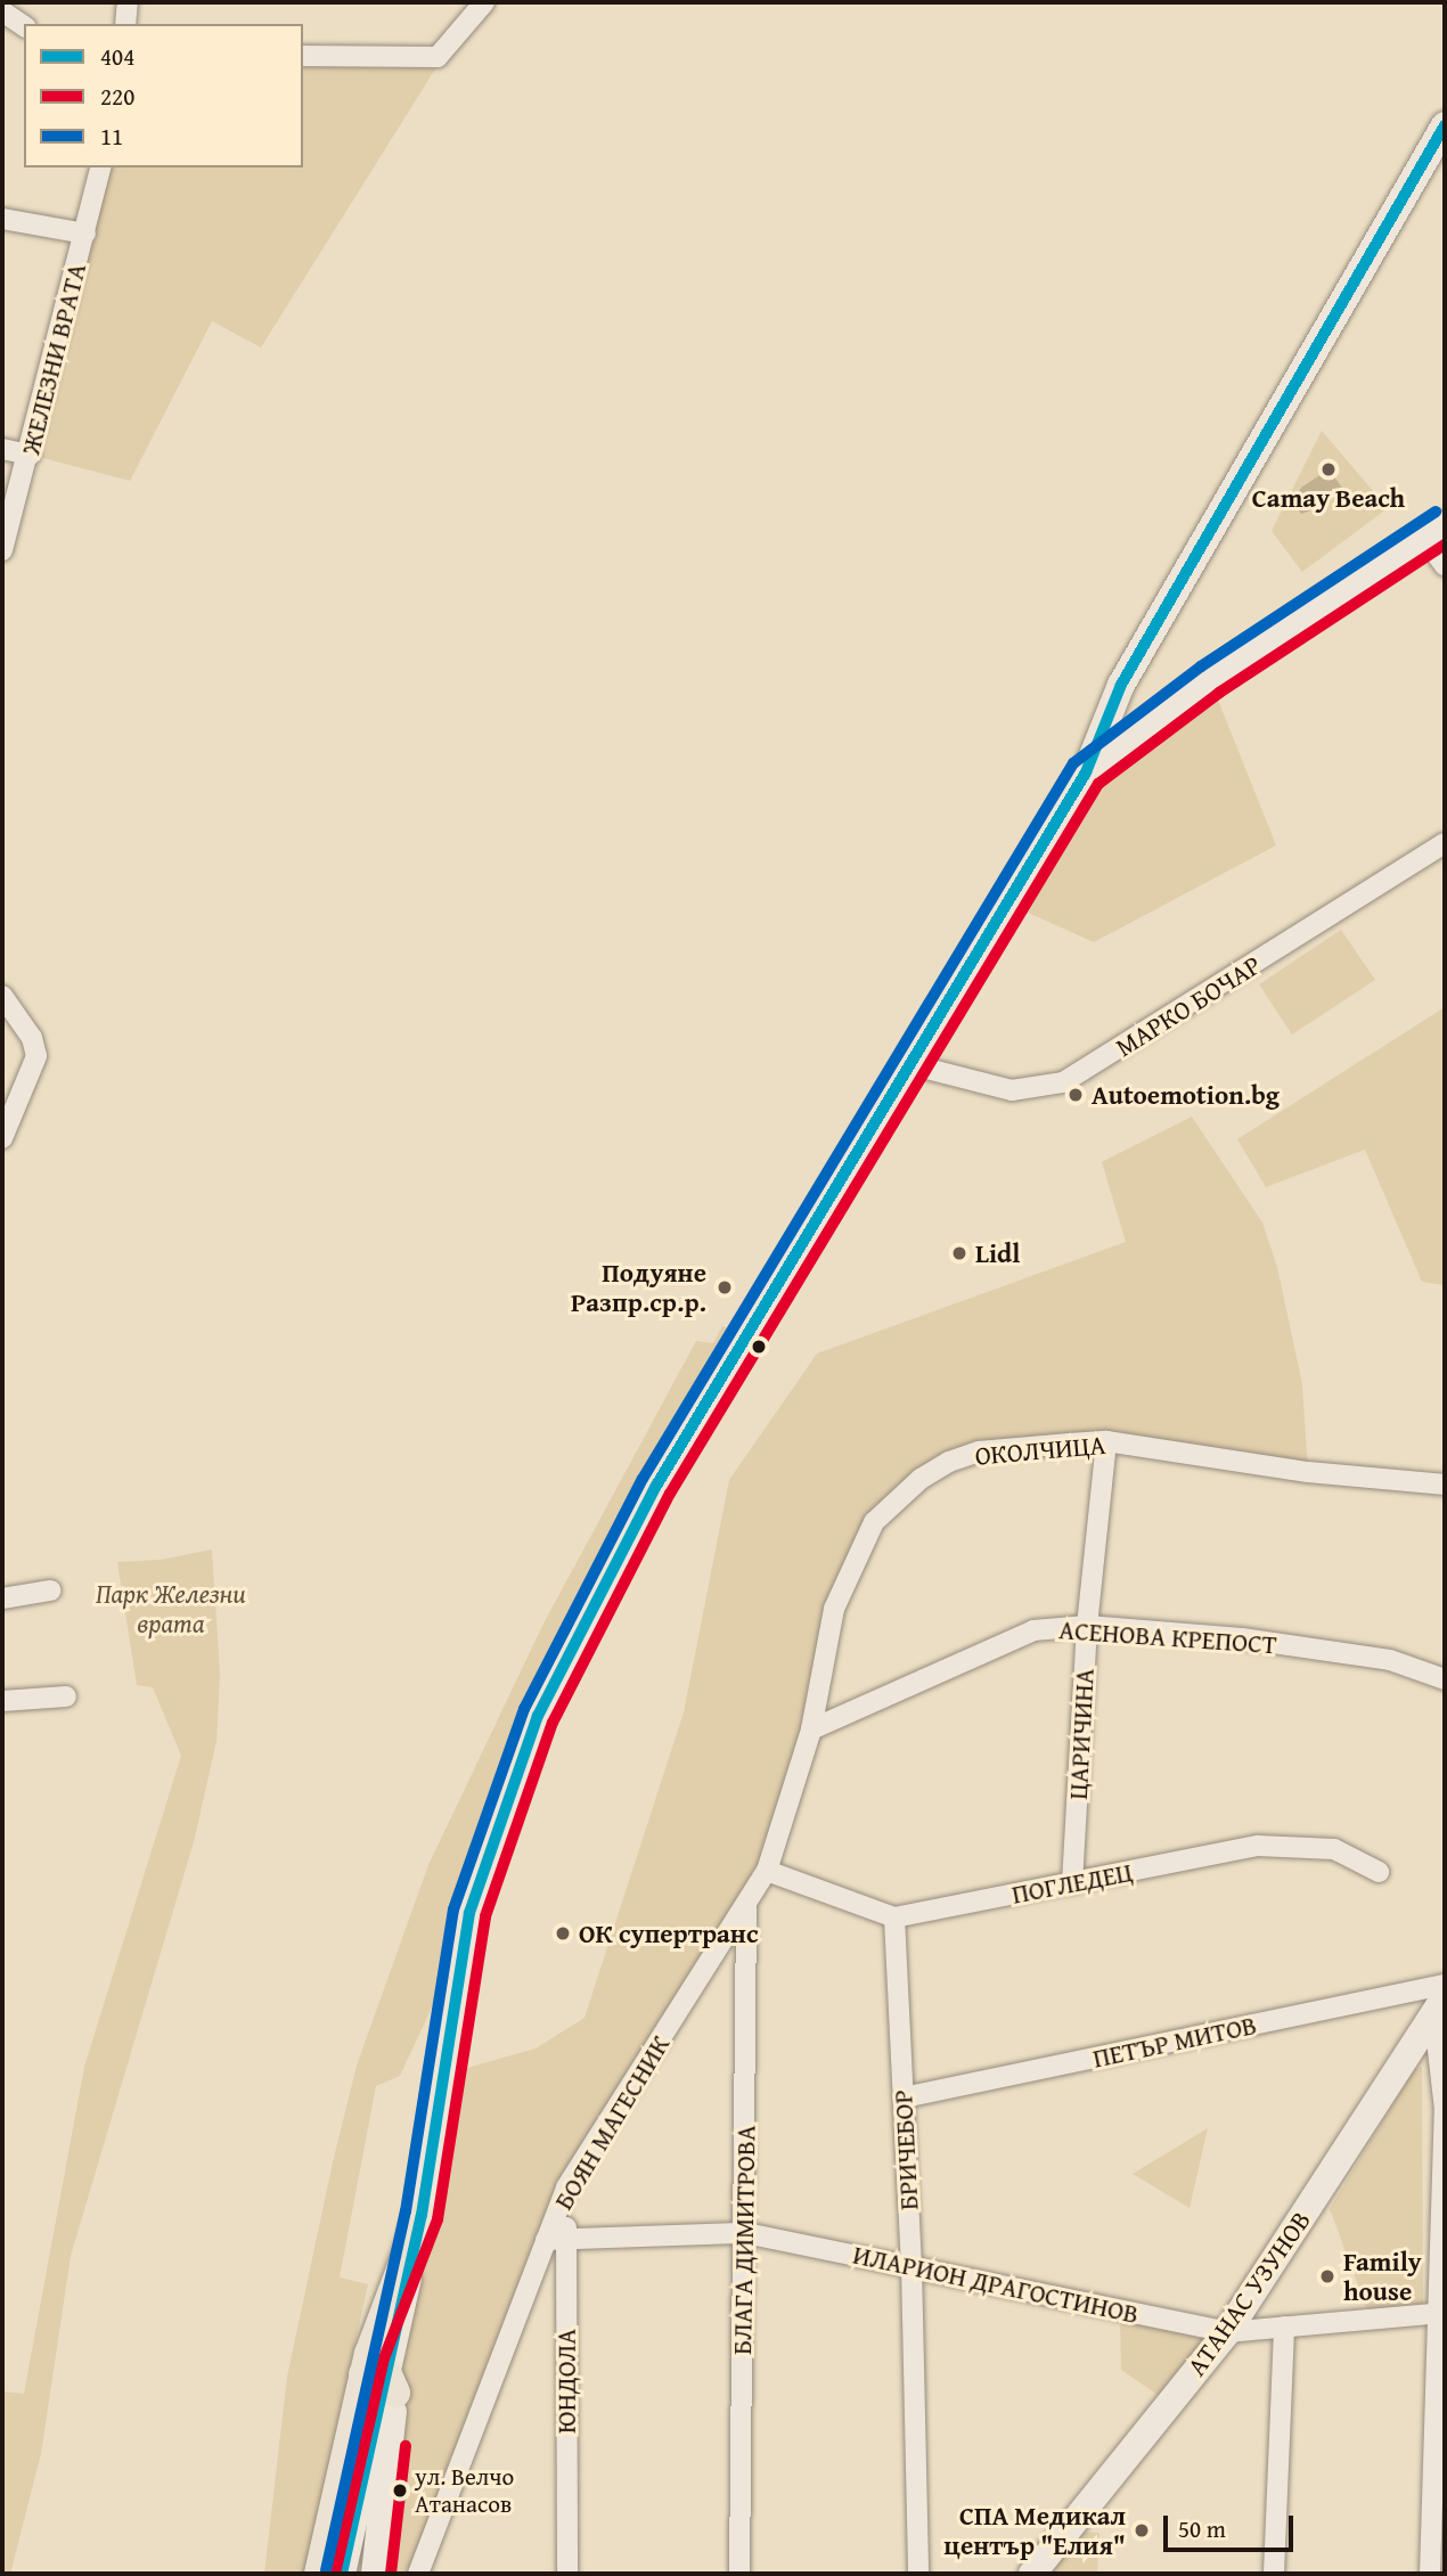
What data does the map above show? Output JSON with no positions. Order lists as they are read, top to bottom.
{
  "streets": {
    "street": [
      "ЖЕЛЕЗНИ ВРАТА",
      "МАРКО БОЧАР",
      "ОКОЛЧИЦА",
      "АСЕНОВА КРЕПОСТ",
      "ЦАРИЧИНА",
      "ПОГЛЕДЕЦ",
      "ПЕТЪР МИТОВ",
      "БОЯН МАГЕСНИК",
      "БРИЧЕБОР",
      "БЛАГА ДИМИТРОВА",
      "ИЛАРИОН ДРАГОСТИНОВ",
      "АТАНАС УЗУНОВ",
      "ЮНДОЛА"
    ]
  },
  "crossings": [
    ["ОКОЛЧИЦА", "АСЕНОВА КРЕПОСТ"],
    ["ОКОЛЧИЦА", "ЦАРИЧИНА"],
    ["ОКОЛЧИЦА", "БОЯН МАГЕСНИК"],
    ["АСЕНОВА КРЕПОСТ", "ЦАРИЧИНА"],
    ["АСЕНОВА КРЕПОСТ", "БОЯН МАГЕСНИК"],
    ["ЦАРИЧИНА", "ПОГЛЕДЕЦ"],
    ["ПОГЛЕДЕЦ", "БРИЧЕБОР"],
    ["ПЕТЪР МИТОВ", "БРИЧЕБОР"],
    ["БОЯН МАГЕСНИК", "БЛАГА ДИМИТРОВА"],
    ["БОЯН МАГЕСНИК", "ИЛАРИОН ДРАГОСТИНОВ"],
    ["БОЯН МАГЕСНИК", "ЮНДОЛА"],
    ["БРИЧЕБОР", "ИЛАРИОН ДРАГОСТИНОВ"],
    ["БЛАГА ДИМИТРОВА", "ИЛАРИОН ДРАГОСТИНОВ"],
    ["ИЛАРИОН ДРАГОСТИНОВ", "АТАНАС УЗУНОВ"],
    ["ИЛАРИОН ДРАГОСТИНОВ", "ЮНДОЛА"]
  ],
  "parks": ["Парк Железни врата"],
  "places": [
    "Camay Beach",
    "Autoemotion.bg",
    "Lidl",
    "Подуяне Разпр.ср.р.",
    "ОК супертранс",
    "Family house",
    "ул. Велчо Атанасов",
    "СПА Медикaл център \"Елия\""
  ],
  "lines": ["transit line 404", "transit line 11", "transit line 220"],
  "legend": ["404", "220", "11"],
  "scale_bar": "50 m"
}
